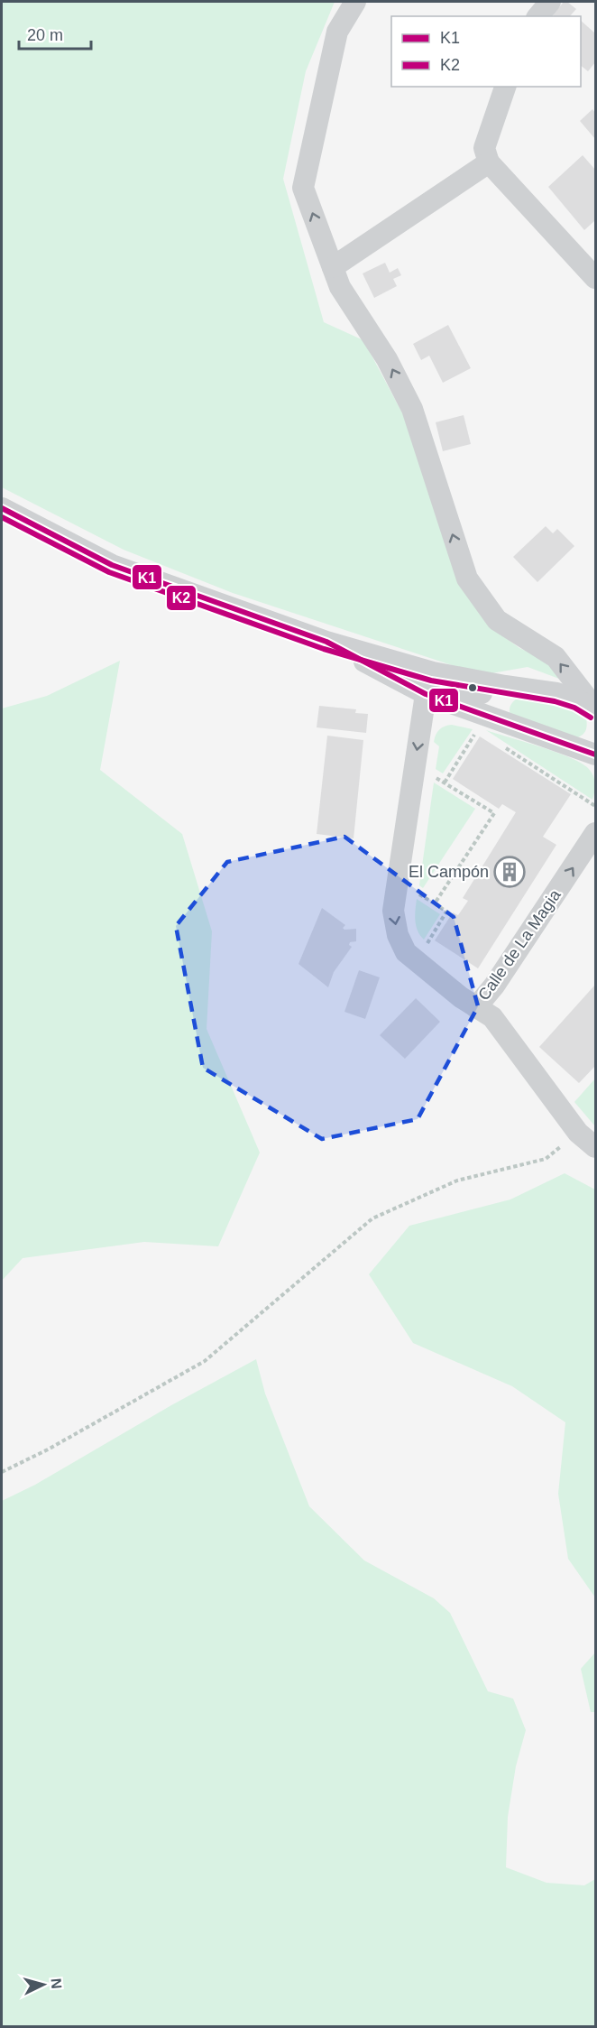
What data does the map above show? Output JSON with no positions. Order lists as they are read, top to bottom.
{
  "streets": {
    "street": ["Calle de La Magia"]
  },
  "places": {
    "building": ["El Campón"]
  },
  "lines": ["transit line K1", "transit line K2"],
  "legend": ["K1", "K2"],
  "scale_bar": "20 m",
  "north": "right"
}
